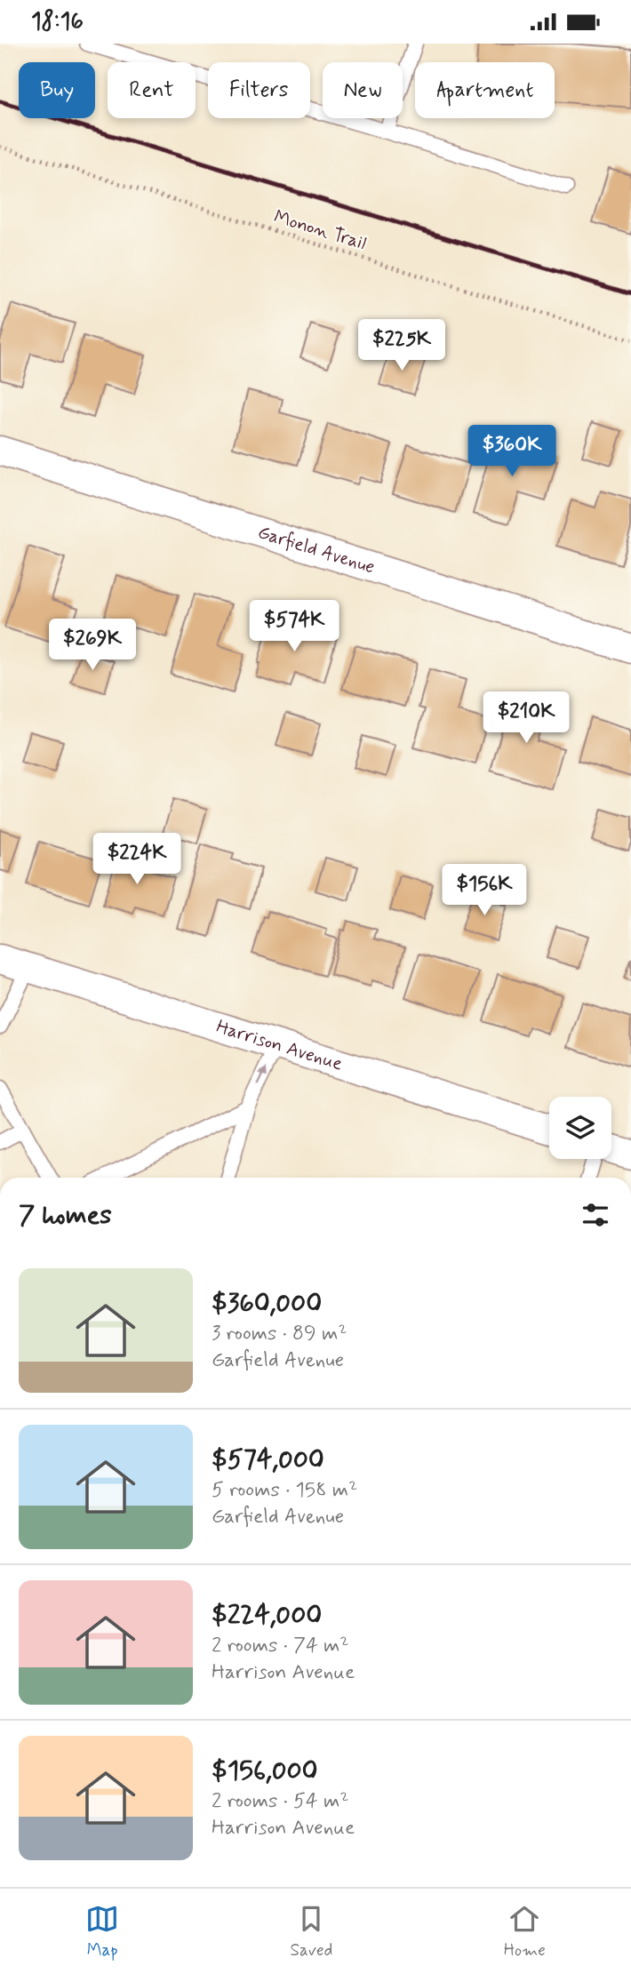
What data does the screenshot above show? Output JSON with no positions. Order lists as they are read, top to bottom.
{
  "streets": {
    "street": ["Garfield Avenue", "Harrison Avenue"],
    "path": ["Monon Trail"]
  },
  "page": {
    "status": "18:16",
    "chip": [
      "Buy",
      "Rent",
      "Filters",
      "New",
      "Apartment"
    ],
    "price": [
      "$225K",
      "$360K",
      "$574K",
      "$269K",
      "$210K",
      "$224K",
      "$156K"
    ],
    "heading": "7 homes",
    "list": [
      {
        "name": "$360,000",
        "note": "3 rooms · 89 m² · Garfield Avenue"
      },
      {
        "name": "$574,000",
        "note": "5 rooms · 158 m² · Garfield Avenue"
      },
      {
        "name": "$224,000",
        "note": "2 rooms · 74 m² · Harrison Avenue"
      },
      {
        "name": "$156,000",
        "note": "2 rooms · 54 m² · Harrison Avenue"
      }
    ],
    "tabs": ["Map", "Saved", "Home"]
  }
}
